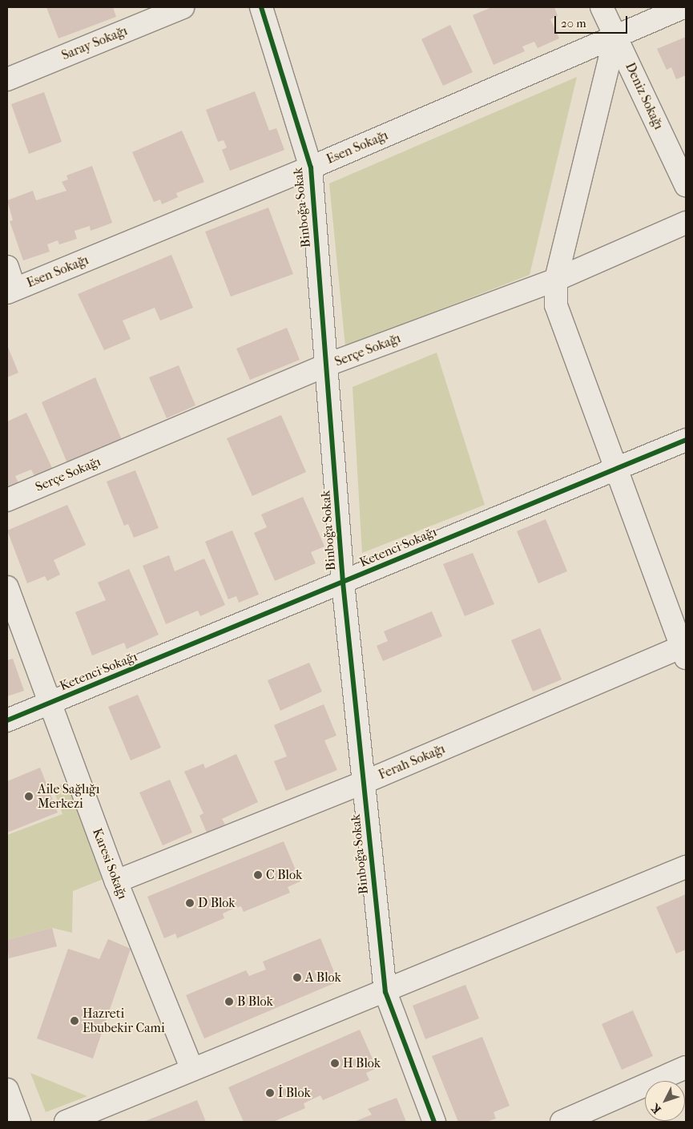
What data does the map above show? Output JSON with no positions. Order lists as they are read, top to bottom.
{
  "streets": {
    "street": [
      "Saray Sokağı",
      "Deniz Sokağı",
      "Esen Sokağı",
      "Binboğa Sokak",
      "Serçe Sokağı",
      "Ketenci Sokağı",
      "Ferah Sokağı",
      "Karesi Sokağı"
    ]
  },
  "crossings": [
    ["Deniz Sokağı", "Esen Sokağı"],
    ["Esen Sokağı", "Binboğa Sokak"],
    ["Binboğa Sokak", "Serçe Sokağı"],
    ["Binboğa Sokak", "Ketenci Sokağı"],
    ["Binboğa Sokak", "Ferah Sokağı"],
    ["Ketenci Sokağı", "Karesi Sokağı"],
    ["Ferah Sokağı", "Karesi Sokağı"]
  ],
  "places": [
    "Aile Sağlığı Merkezi",
    "C Blok",
    "D Blok",
    "A Blok",
    "B Blok",
    "Hazreti Ebubekir Cami",
    "H Blok",
    "İ Blok"
  ],
  "scale_bar": "20 m",
  "north": "bottom left"
}
